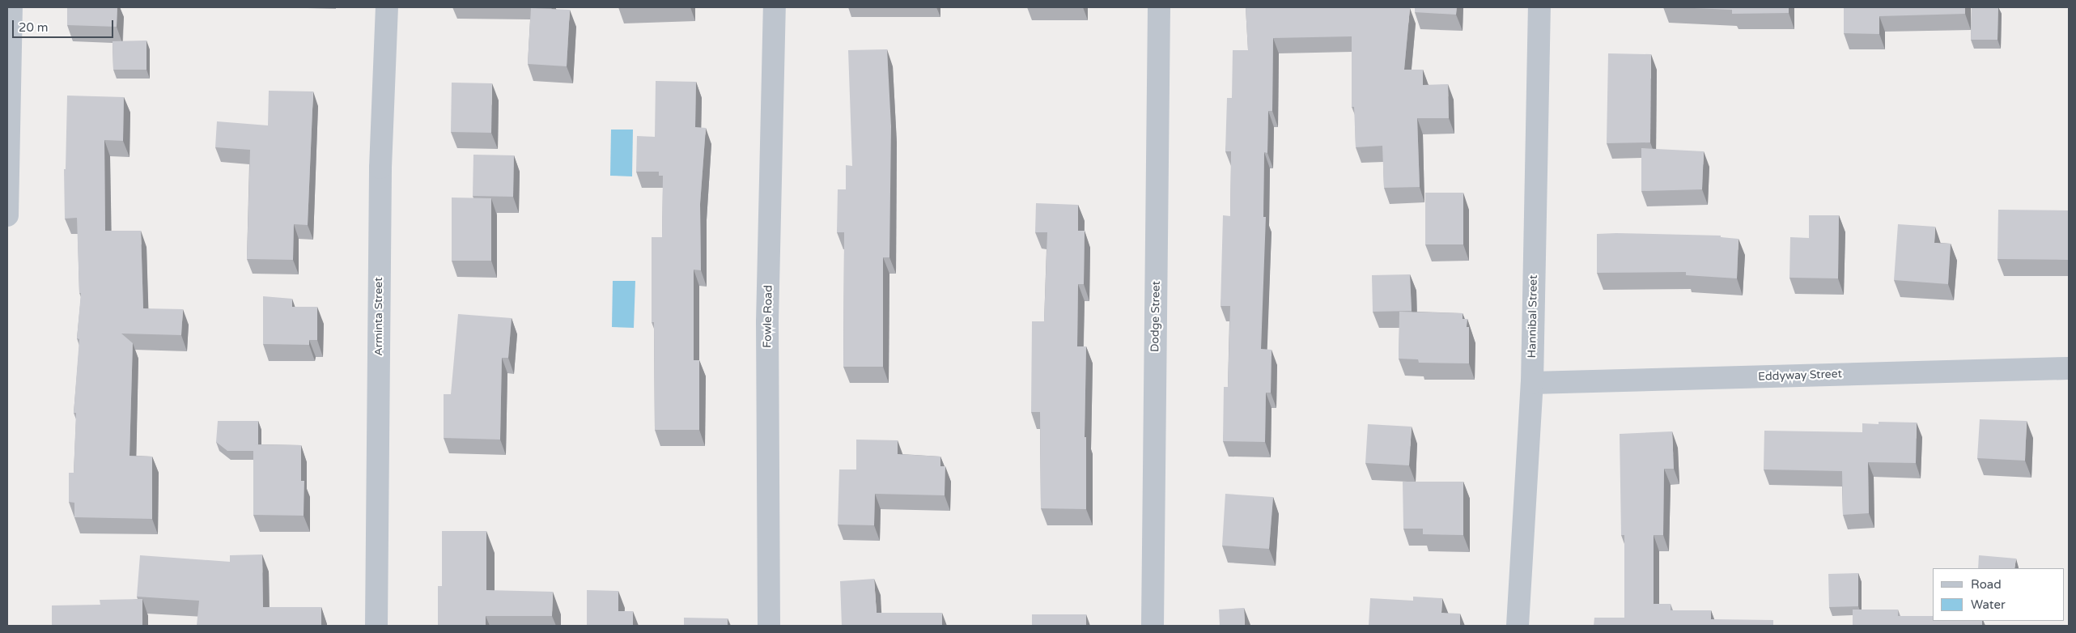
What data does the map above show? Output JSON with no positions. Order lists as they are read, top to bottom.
{
  "streets": {
    "street": [
      "Arminta Street",
      "Fowle Road",
      "Dodge Street",
      "Hannibal Street",
      "Eddyway Street"
    ]
  },
  "crossings": [
    ["Hannibal Street", "Eddyway Street"]
  ],
  "legend": ["Road", "Water"],
  "scale_bar": "20 m"
}
